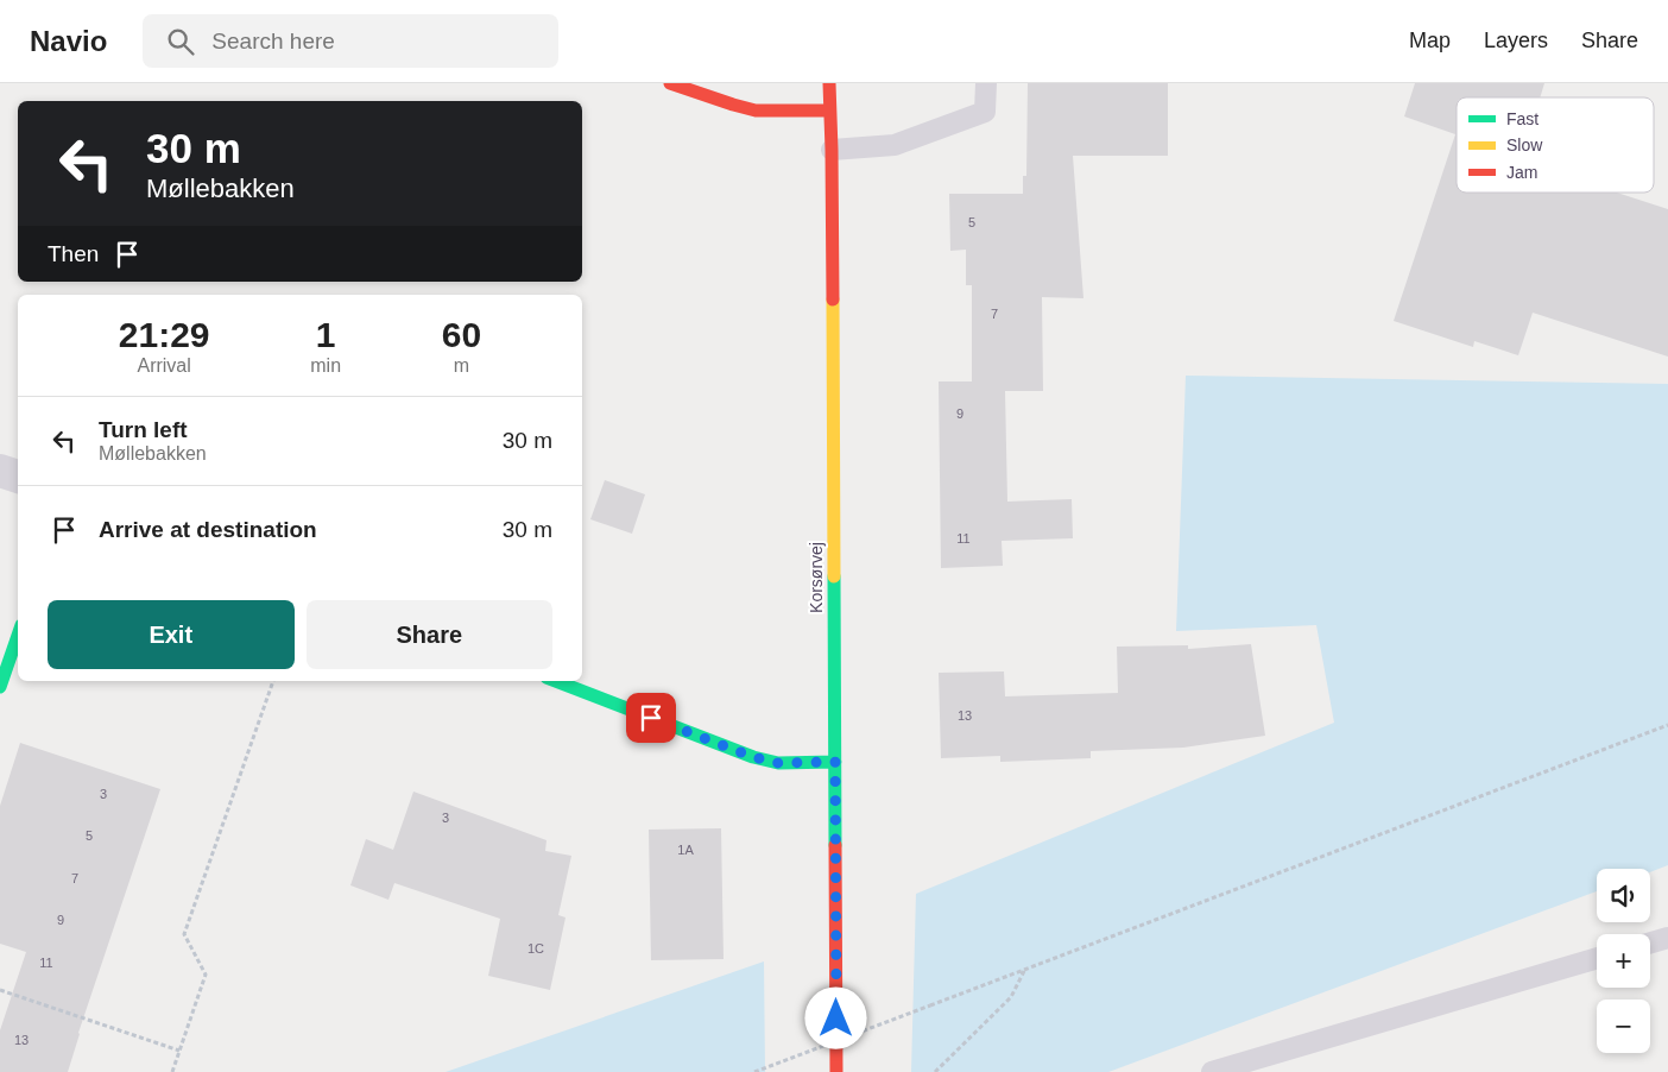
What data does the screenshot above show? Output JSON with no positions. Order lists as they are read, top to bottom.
{
  "streets": {
    "street": ["Korsørvej"]
  },
  "house_numbers": [
    "5",
    "7",
    "9",
    "11",
    "13",
    "3",
    "3",
    "5",
    "1A",
    "7",
    "9",
    "1C",
    "11",
    "13"
  ],
  "legend": ["Fast", "Slow", "Jam"],
  "page": {
    "header": "Navio",
    "search": "Search here",
    "nav": ["Map", "Layers", "Share"],
    "turn": ["30 m", "Møllebakken"],
    "then": "Then",
    "eta": [
      "21:29",
      "Arrival",
      "1",
      "min",
      "60",
      "m"
    ],
    "list": [
      {
        "name": "Turn left",
        "note": "Møllebakken",
        "value": "30 m"
      },
      {
        "name": "Arrive at destination",
        "value": "30 m"
      }
    ],
    "buttons": ["Exit", "Share"],
    "map_buttons": ["+", "−"]
  }
}
